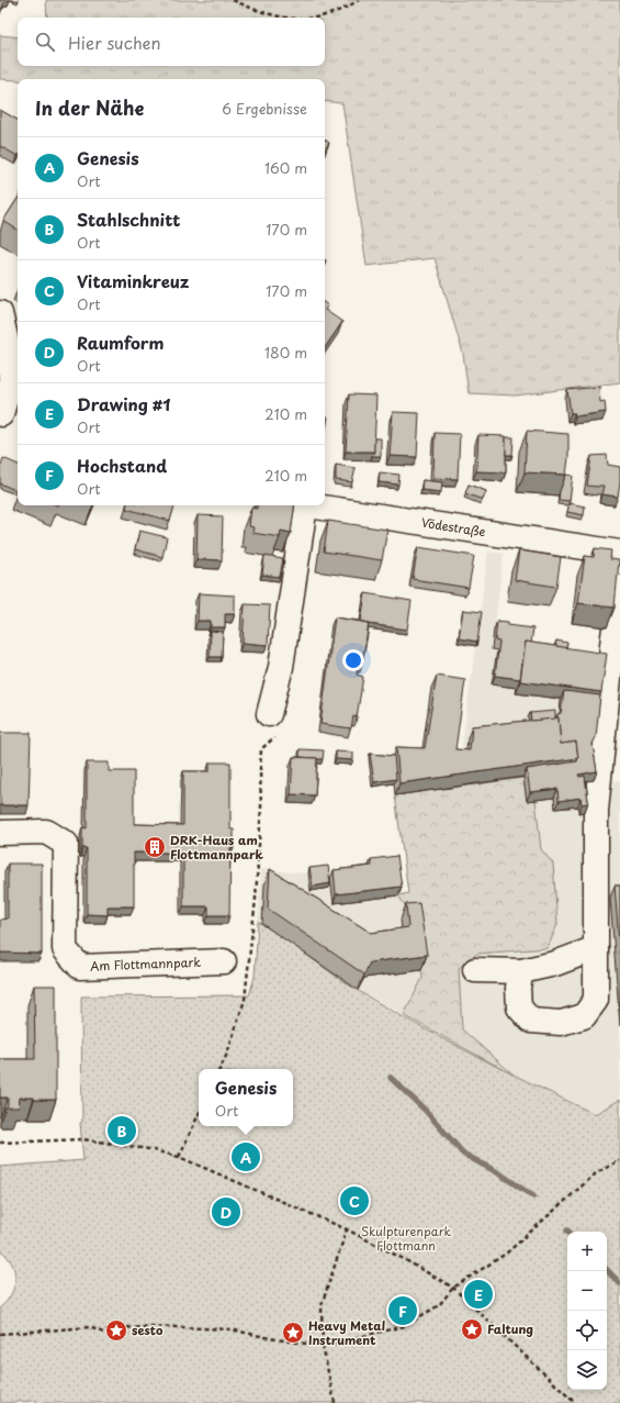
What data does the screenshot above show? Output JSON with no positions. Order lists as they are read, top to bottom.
{
  "streets": {
    "street": ["Vödestraße", "Am Flottmannpark"]
  },
  "parks": ["Skulpturenpark Flottmann"],
  "places": {
    "building": ["DRK-Haus am Flottmannpark"],
    "place": ["Faltung", "sesto", "Heavy Metal Instrument"]
  },
  "page": {
    "search": "Hier suchen",
    "heading": ["In der Nähe", "6 Ergebnisse"],
    "list": [
      {
        "mark": "A",
        "name": "Genesis",
        "note": "Ort",
        "value": "160 m"
      },
      {
        "mark": "B",
        "name": "Stahlschnitt",
        "note": "Ort",
        "value": "170 m"
      },
      {
        "mark": "C",
        "name": "Vitaminkreuz",
        "note": "Ort",
        "value": "170 m"
      },
      {
        "mark": "D",
        "name": "Raumform",
        "note": "Ort",
        "value": "180 m"
      },
      {
        "mark": "E",
        "name": "Drawing #1",
        "note": "Ort",
        "value": "210 m"
      },
      {
        "mark": "F",
        "name": "Hochstand",
        "note": "Ort",
        "value": "210 m"
      }
    ],
    "popup": ["Genesis", "Ort"],
    "pins": [
      "B",
      "A",
      "C",
      "D",
      "E",
      "F"
    ],
    "map_buttons": ["+", "−"]
  }
}
